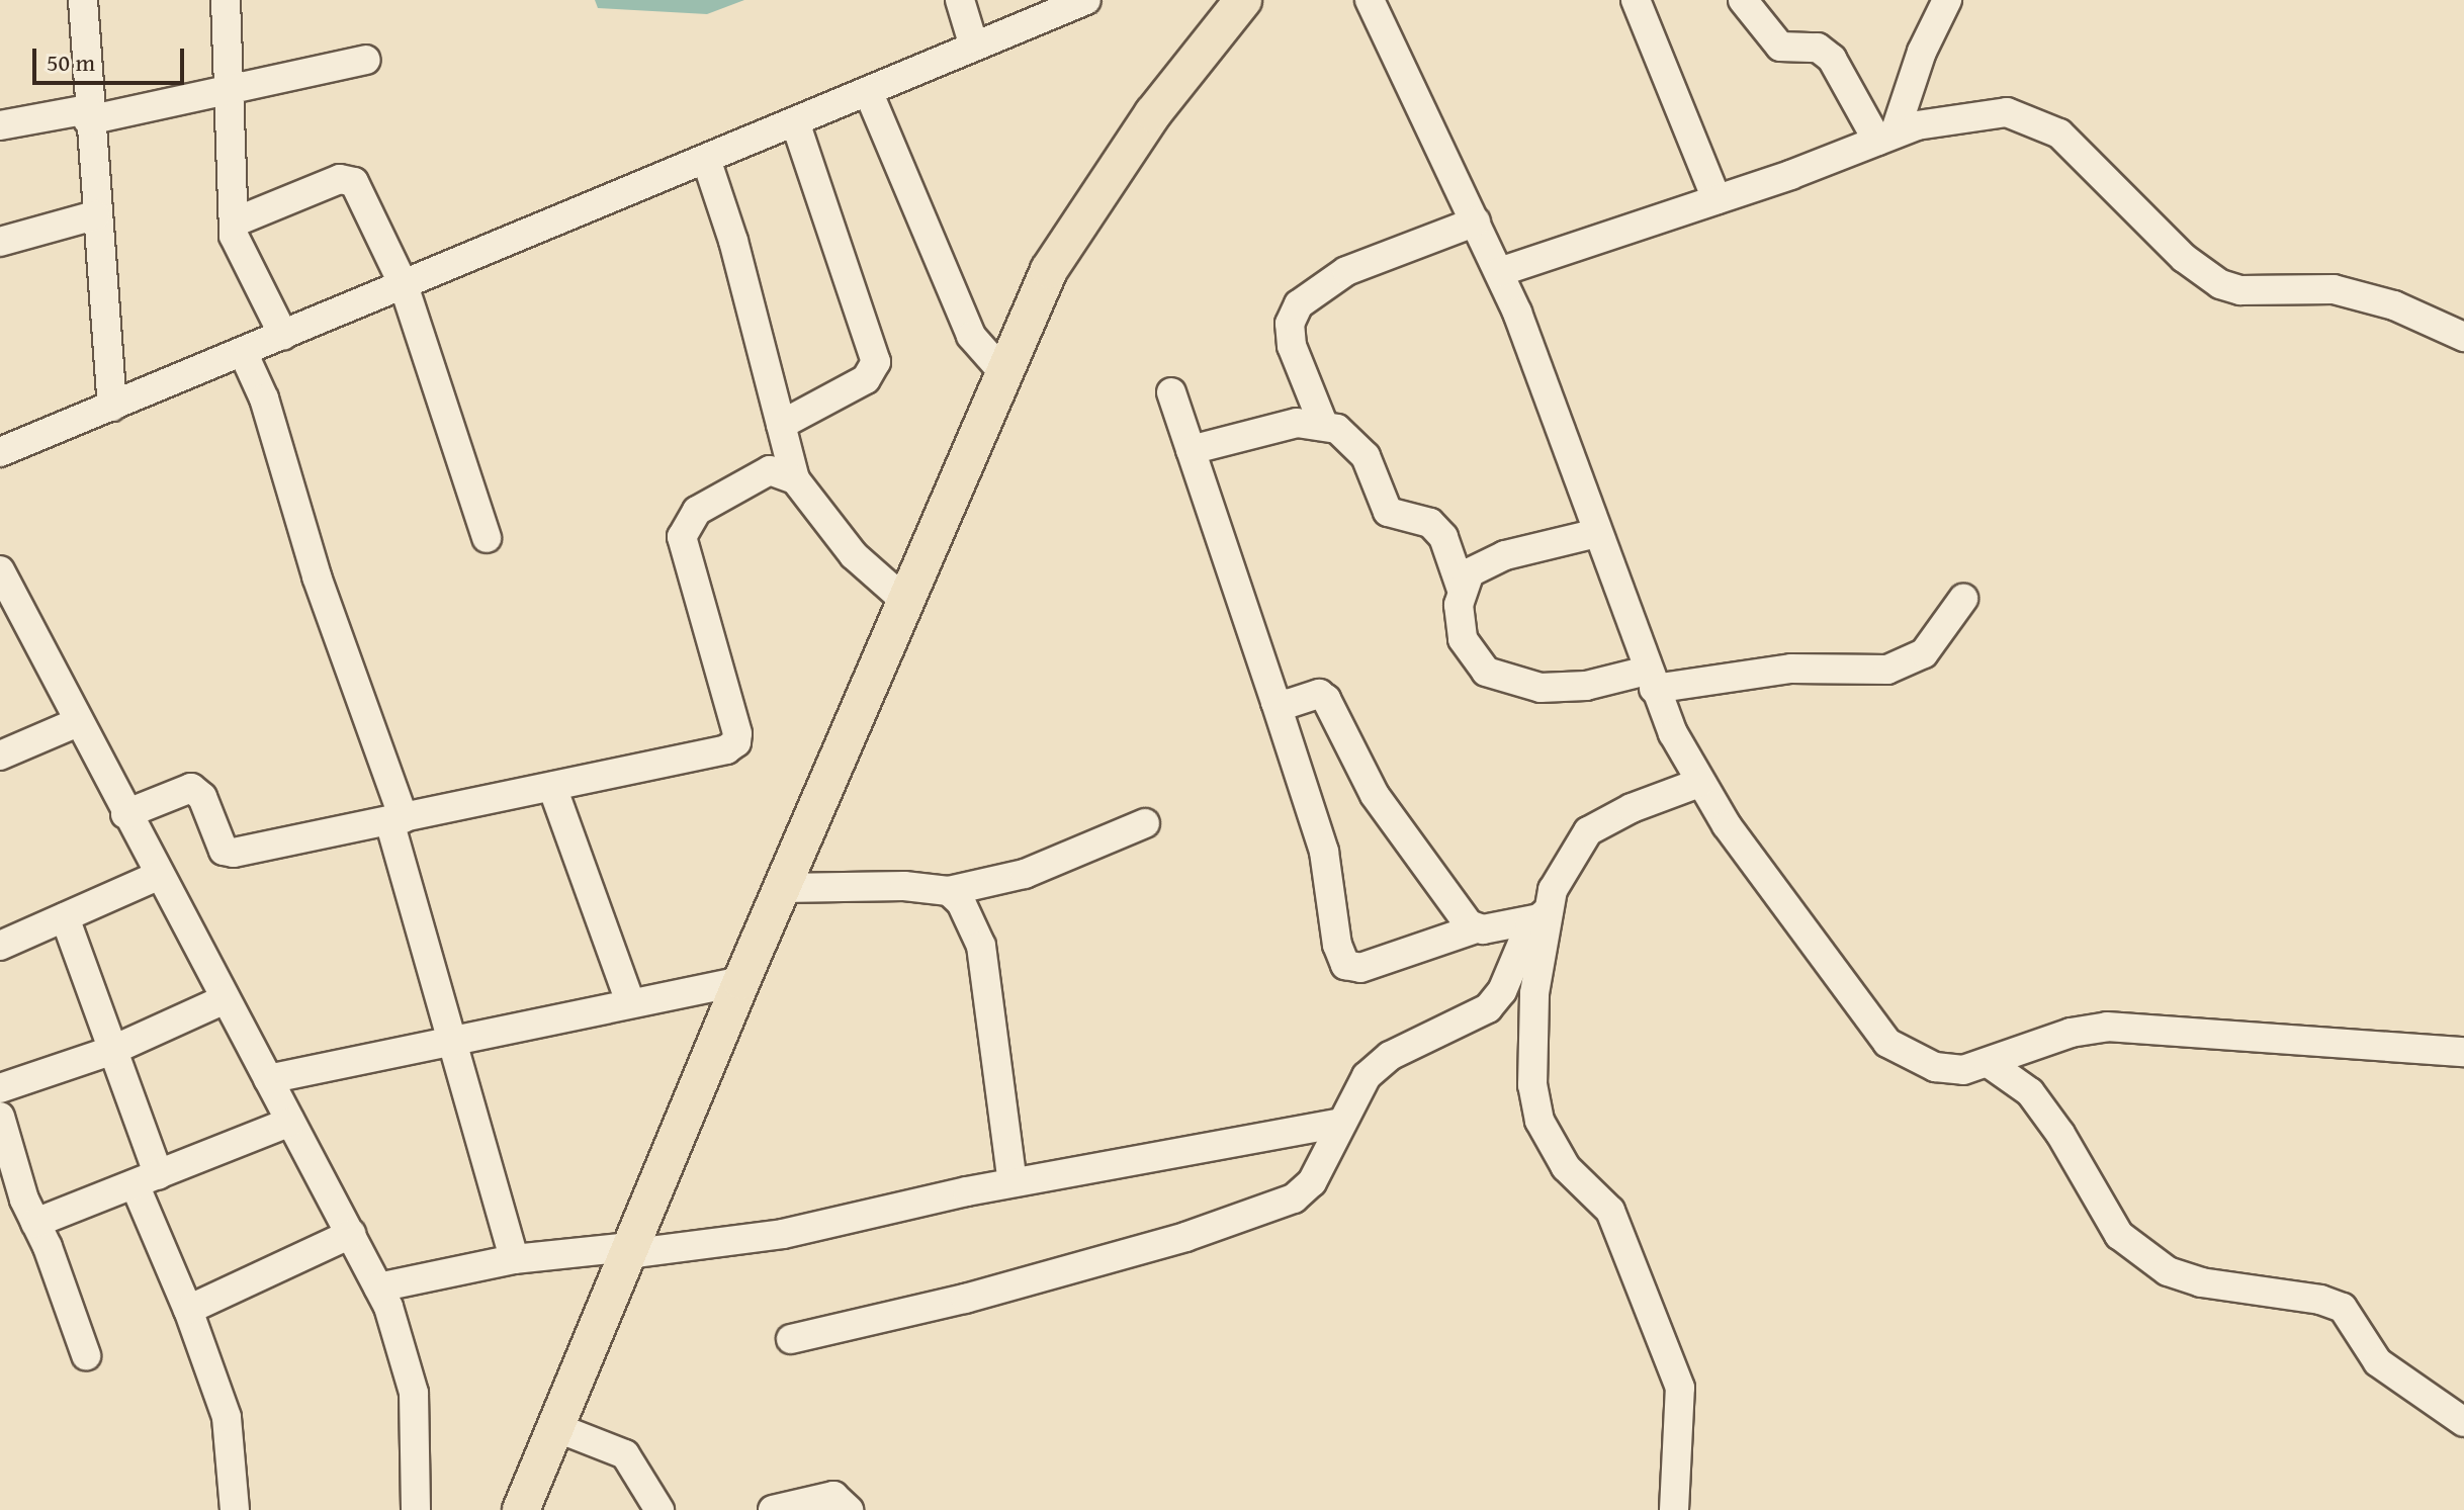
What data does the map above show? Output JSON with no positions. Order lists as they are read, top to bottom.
{
  "scale_bar": "50 m"
}
